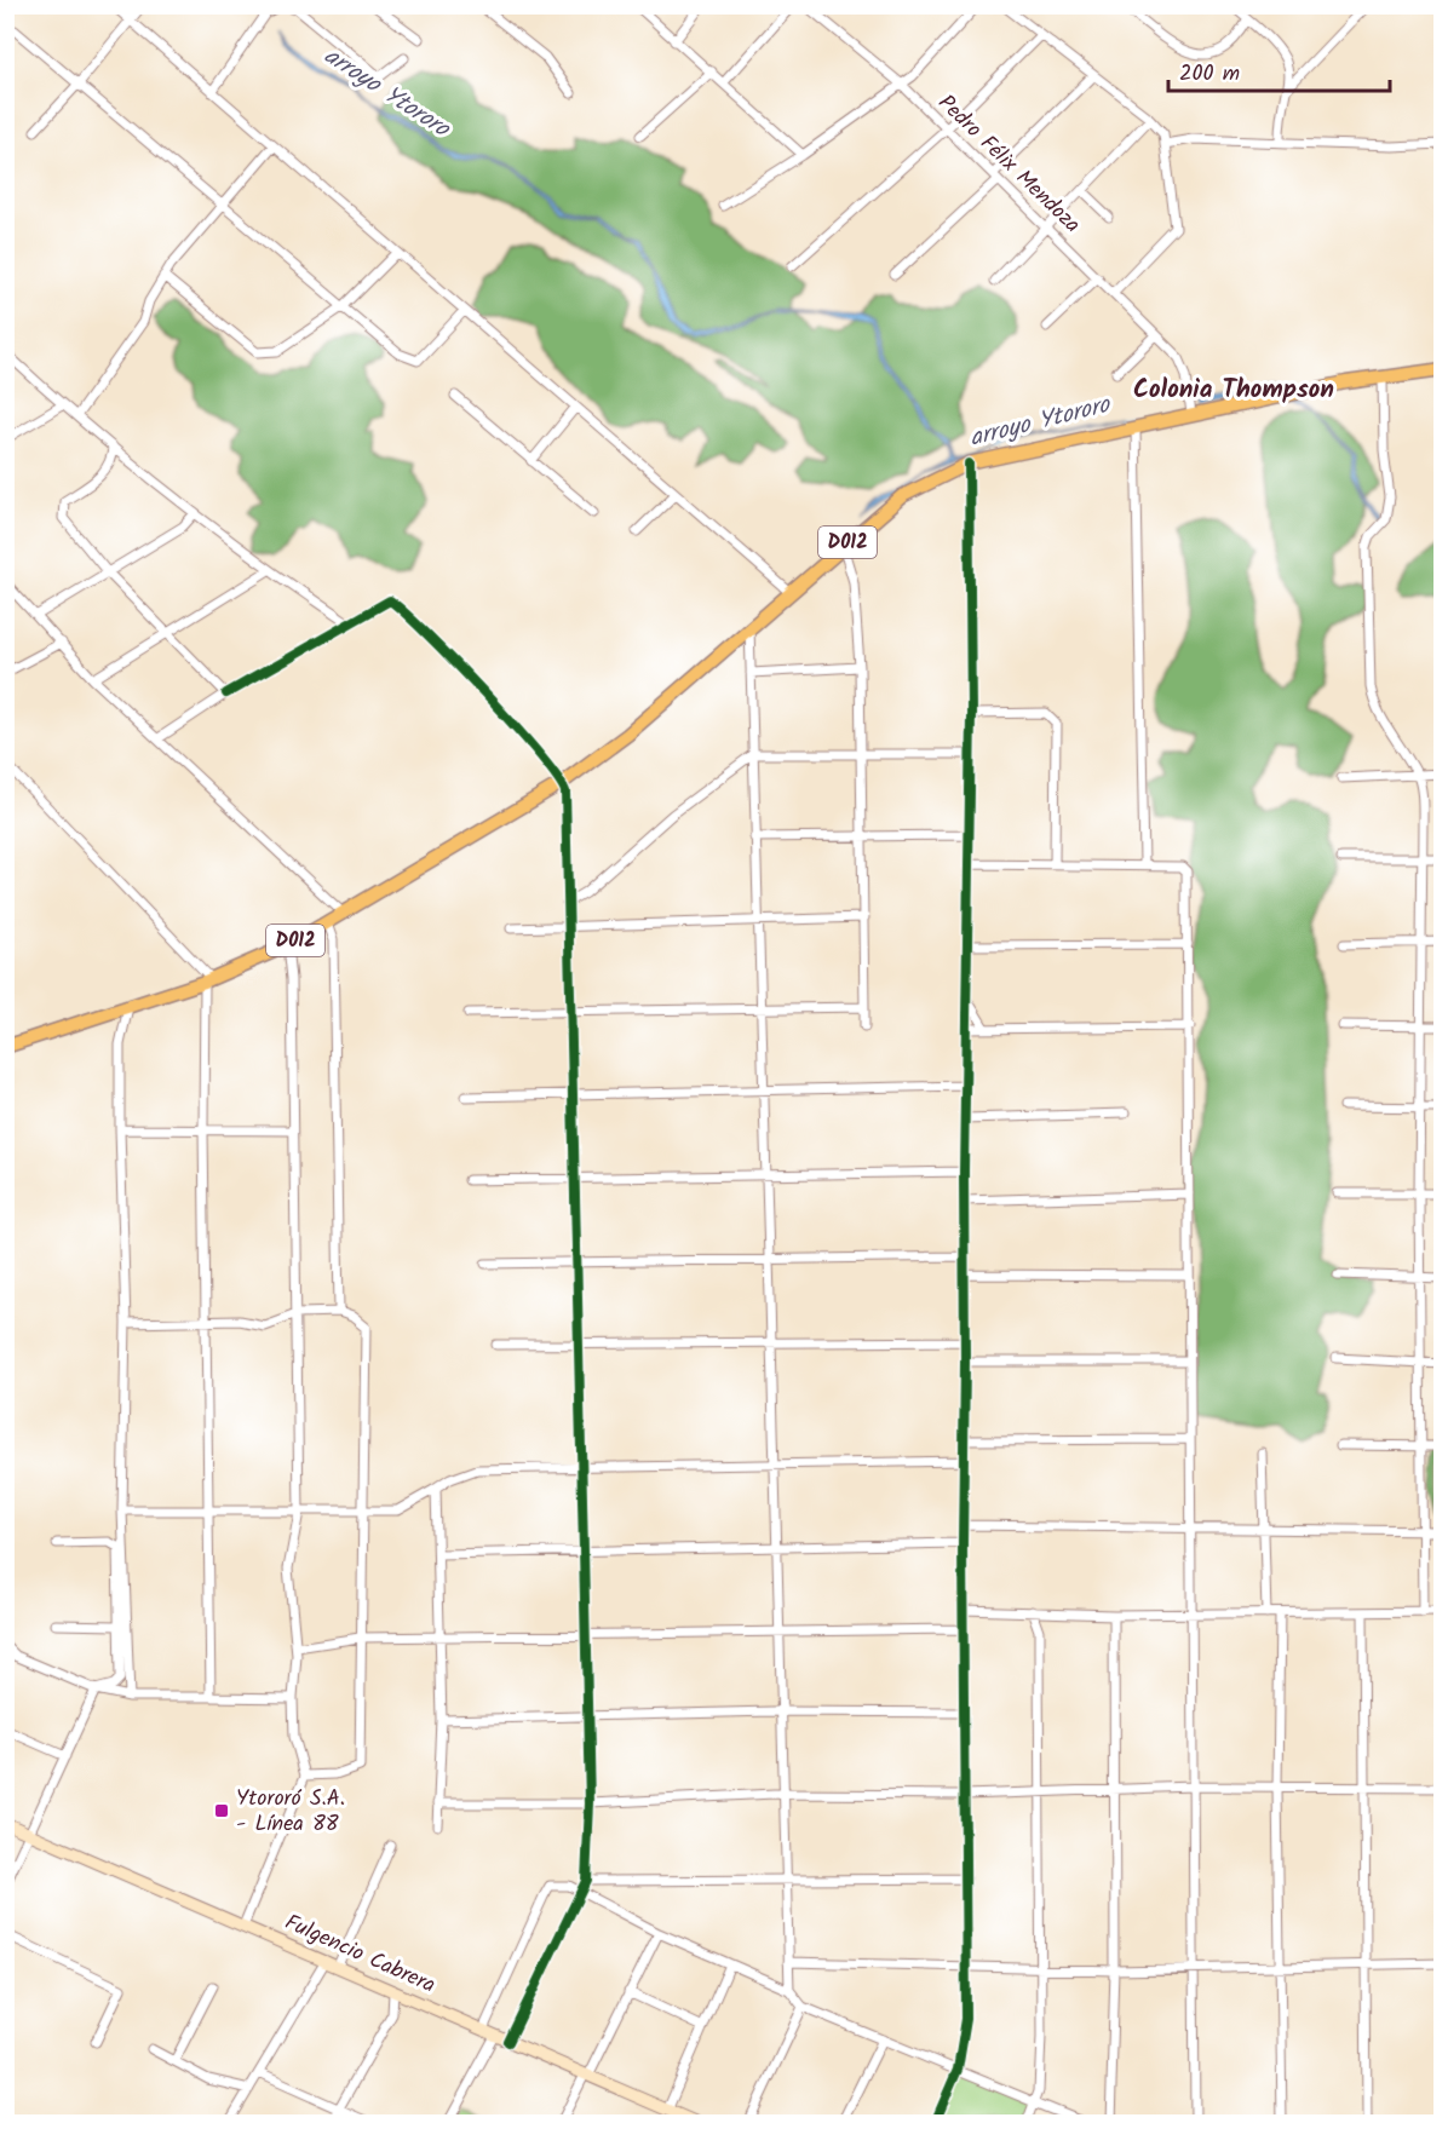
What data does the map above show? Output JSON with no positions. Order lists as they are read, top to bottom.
{
  "streets": {
    "main road": ["D012", "Fulgencio Cabrera"],
    "street": ["Pedro Félix Mendoza"]
  },
  "crossings": [
    ["Pedro Félix Mendoza", "D012"]
  ],
  "districts": ["Colonia Thompson"],
  "water": ["arroyo Ytororo"],
  "places": {
    "transit": ["Ytororó S.A. - Línea 88"]
  },
  "scale_bar": "200 m"
}
